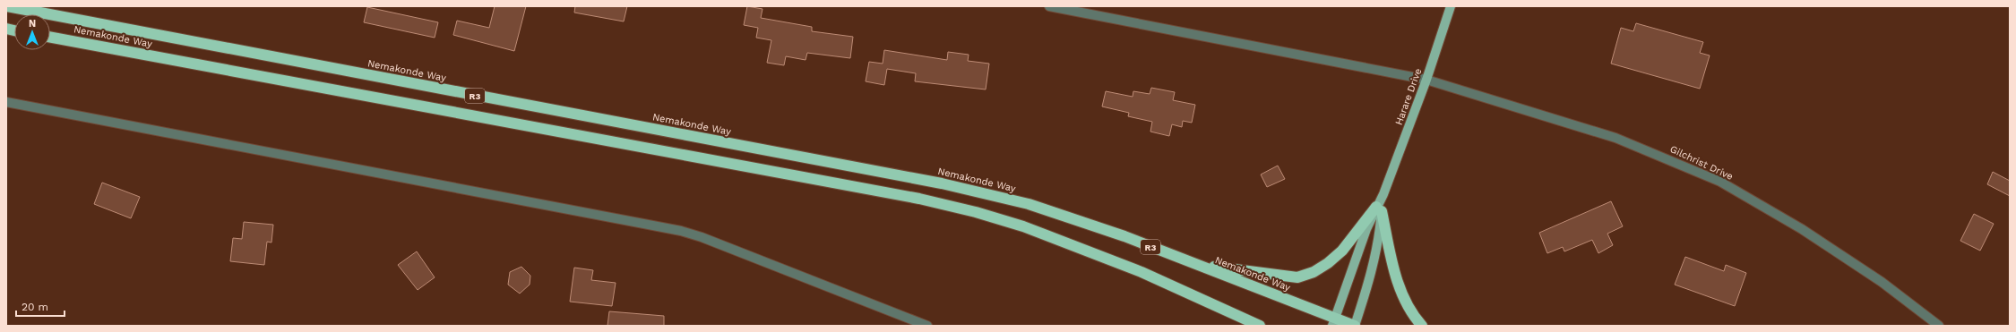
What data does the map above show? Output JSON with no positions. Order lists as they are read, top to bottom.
{
  "streets": {
    "highway": ["Nemakonde Way", "R3"],
    "main road": ["Harare Drive"],
    "street": ["Gilchrist Drive"]
  },
  "crossings": [
    ["Nemakonde Way", "Harare Drive"],
    ["Harare Drive", "Gilchrist Drive"]
  ],
  "scale_bar": "20 m",
  "north": "top"
}
